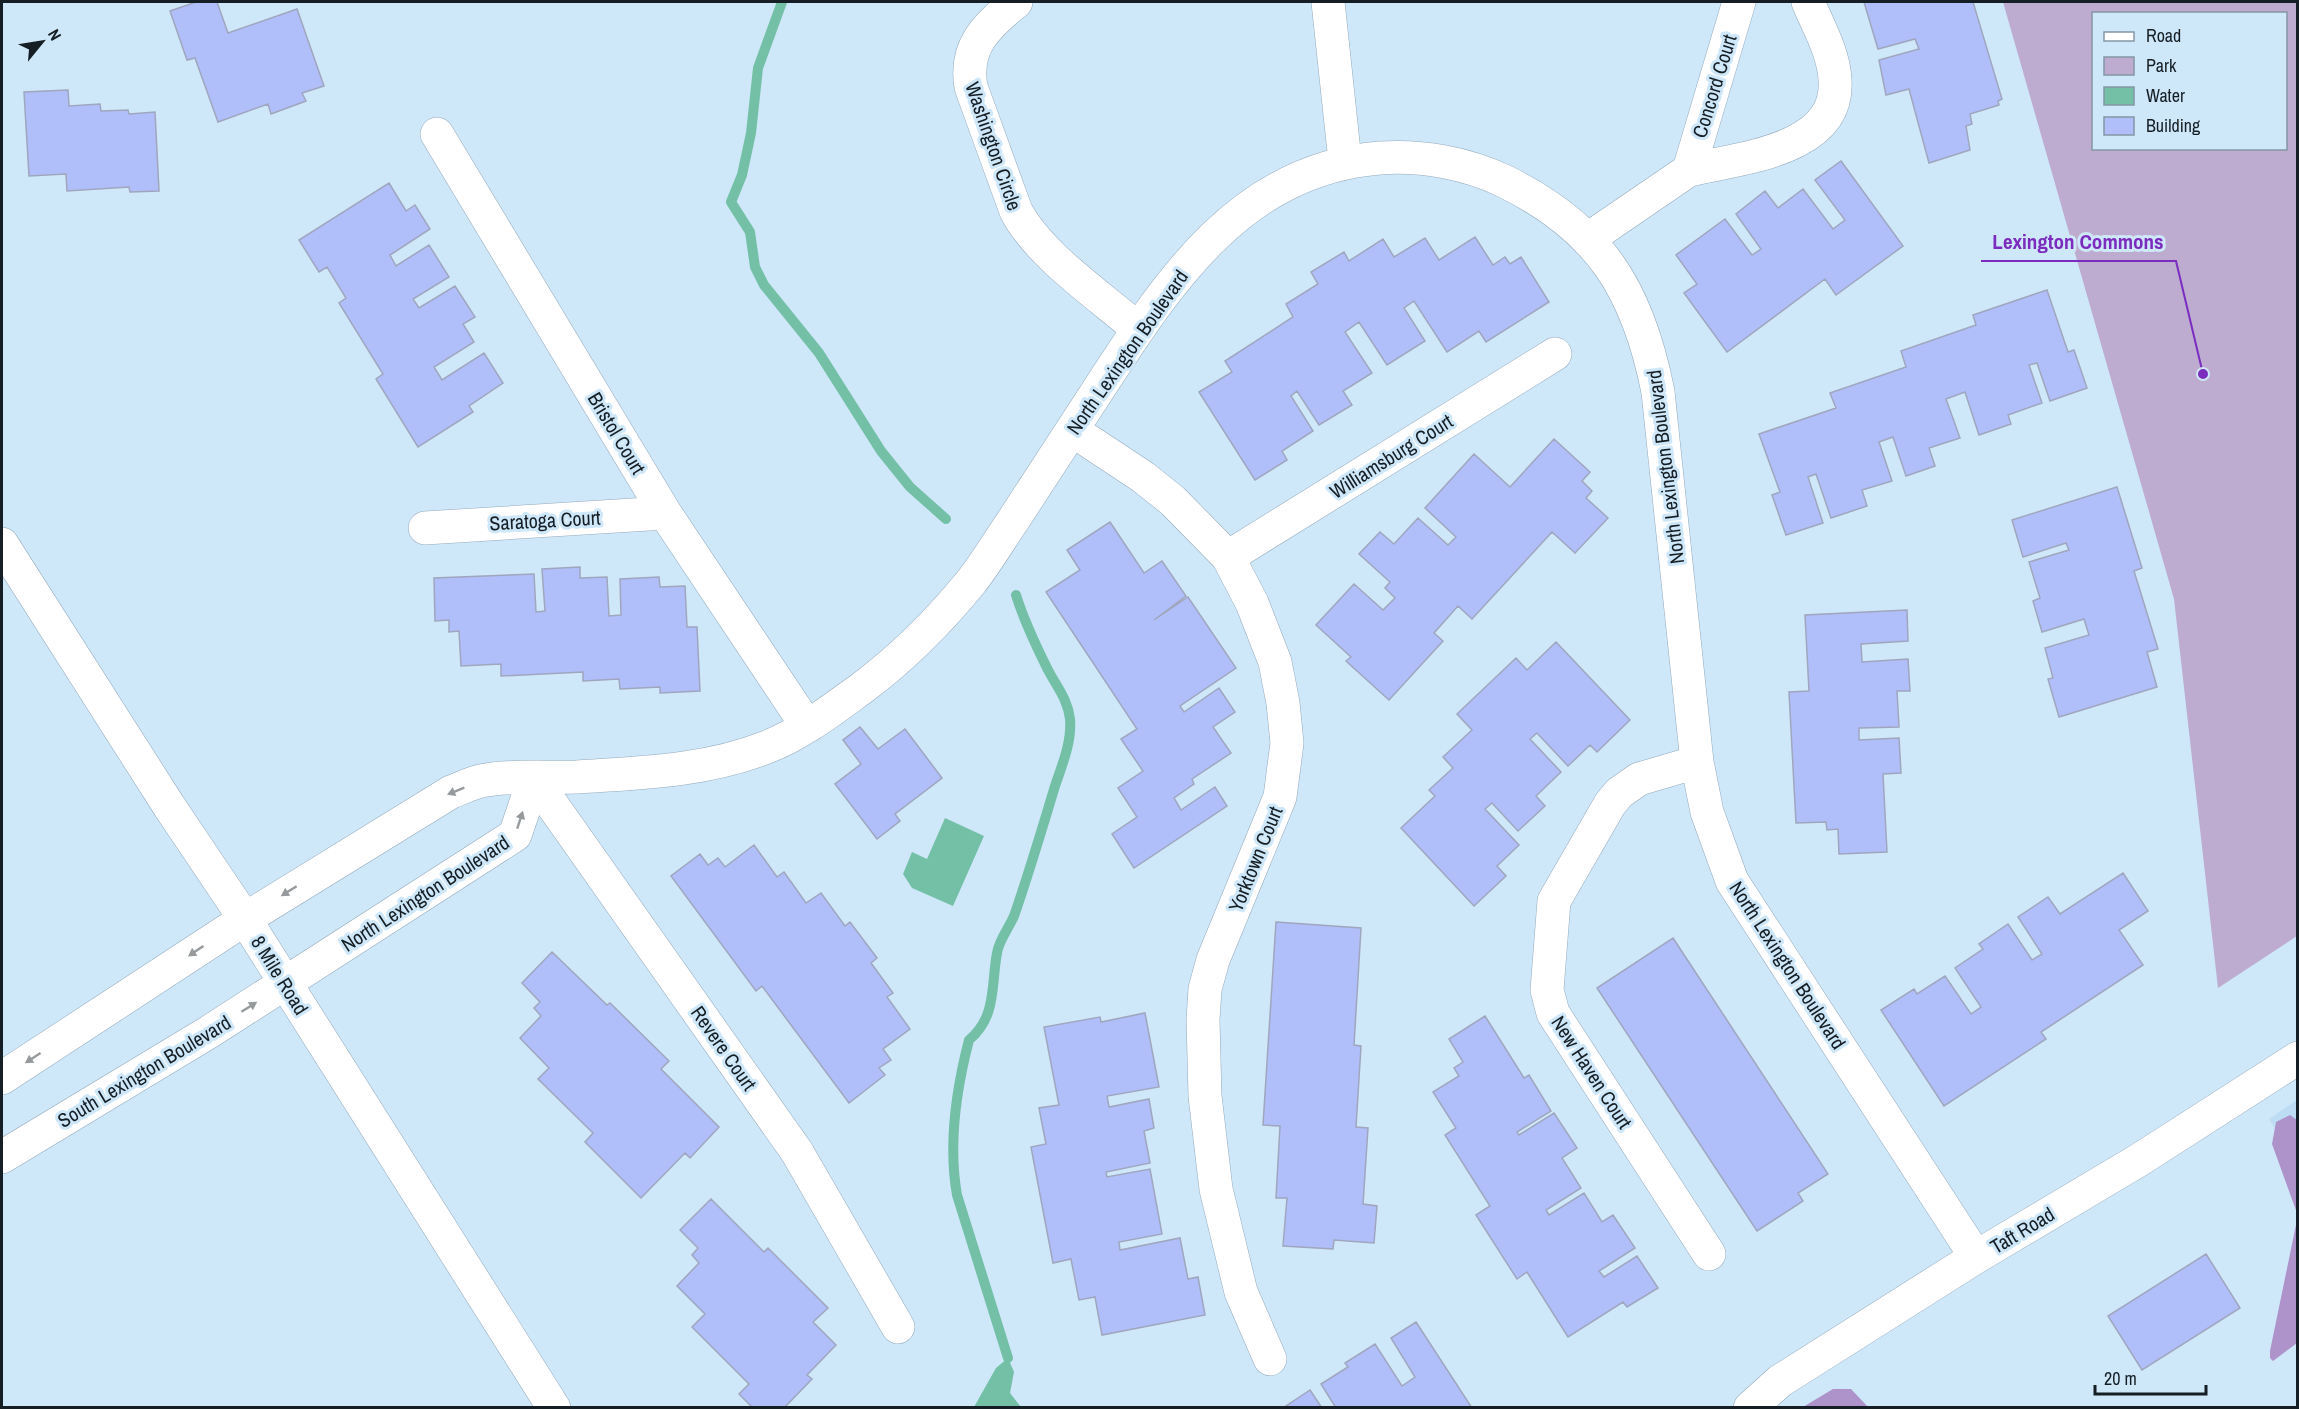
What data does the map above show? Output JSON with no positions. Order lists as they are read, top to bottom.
{
  "streets": {
    "street": [
      "Concord Court",
      "Washington Circle",
      "North Lexington Boulevard",
      "Bristol Court",
      "Williamsburg Court",
      "Saratoga Court",
      "Yorktown Court",
      "8 Mile Road",
      "Revere Court",
      "South Lexington Boulevard",
      "New Haven Court",
      "Taft Road"
    ]
  },
  "crossings": [
    ["Concord Court", "North Lexington Boulevard"],
    ["Washington Circle", "North Lexington Boulevard"],
    ["North Lexington Boulevard", "Bristol Court"],
    ["North Lexington Boulevard", "Yorktown Court"],
    ["North Lexington Boulevard", "8 Mile Road"],
    ["North Lexington Boulevard", "Revere Court"],
    ["North Lexington Boulevard", "South Lexington Boulevard"],
    ["North Lexington Boulevard", "New Haven Court"],
    ["North Lexington Boulevard", "Taft Road"],
    ["Bristol Court", "Saratoga Court"],
    ["Williamsburg Court", "Yorktown Court"],
    ["8 Mile Road", "South Lexington Boulevard"]
  ],
  "places": ["Lexington Commons"],
  "legend": [
    "Road",
    "Park",
    "Water",
    "Building"
  ],
  "scale_bar": "20 m",
  "north": "top right"
}
